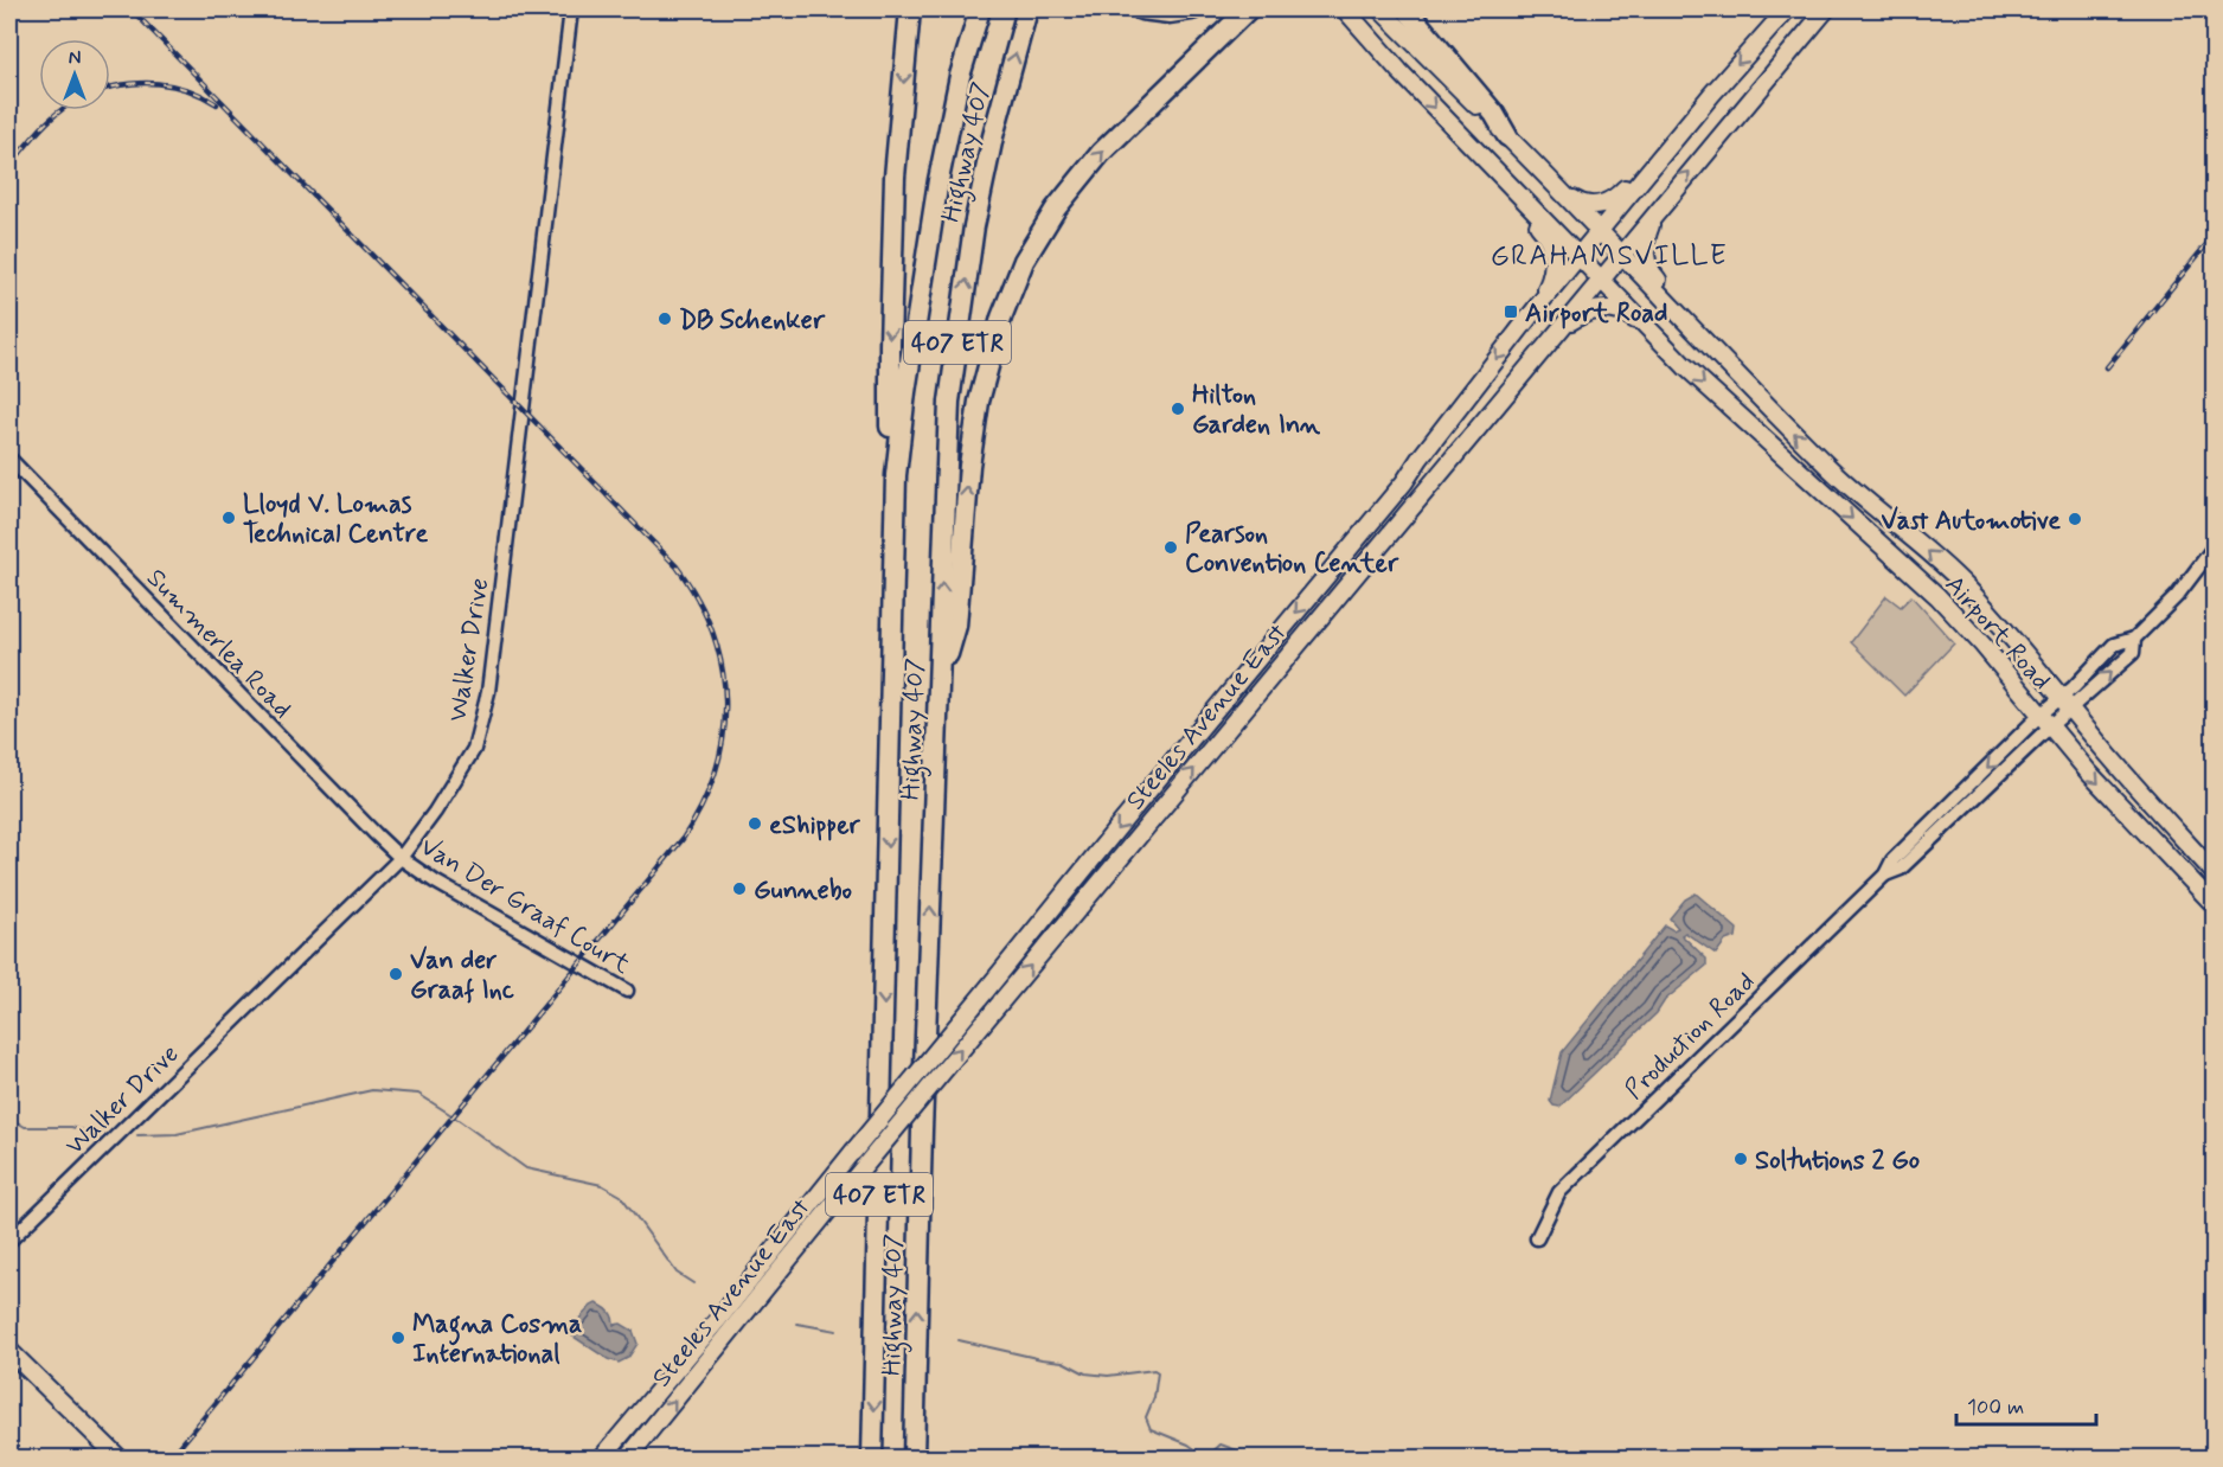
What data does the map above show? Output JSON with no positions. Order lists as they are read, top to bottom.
{
  "streets": {
    "highway": ["Highway 407", "407 ETR"],
    "main road": ["Airport Road", "Steeles Avenue East"],
    "street": [
      "Summerlea Road",
      "Walker Drive",
      "Van Der Graaf Court",
      "Production Road"
    ]
  },
  "crossings": [
    ["Airport Road", "Steeles Avenue East"],
    ["Airport Road", "Production Road"],
    ["Summerlea Road", "Walker Drive"],
    ["Summerlea Road", "Van Der Graaf Court"],
    ["Walker Drive", "Van Der Graaf Court"]
  ],
  "districts": ["GRAHAMSVILLE"],
  "places": {
    "transit": ["Airport Road"],
    "other": [
      "DB Schenker",
      "Hilton Garden Inn",
      "Lloyd V. Lomas Technical Centre",
      "Vast Automotive",
      "Pearson Convention Center",
      "eShipper",
      "Gunnebo",
      "Van der Graaf Inc",
      "Soltutions 2 Go",
      "Magna Cosma International"
    ]
  },
  "scale_bar": "100 m",
  "north": "top"
}
